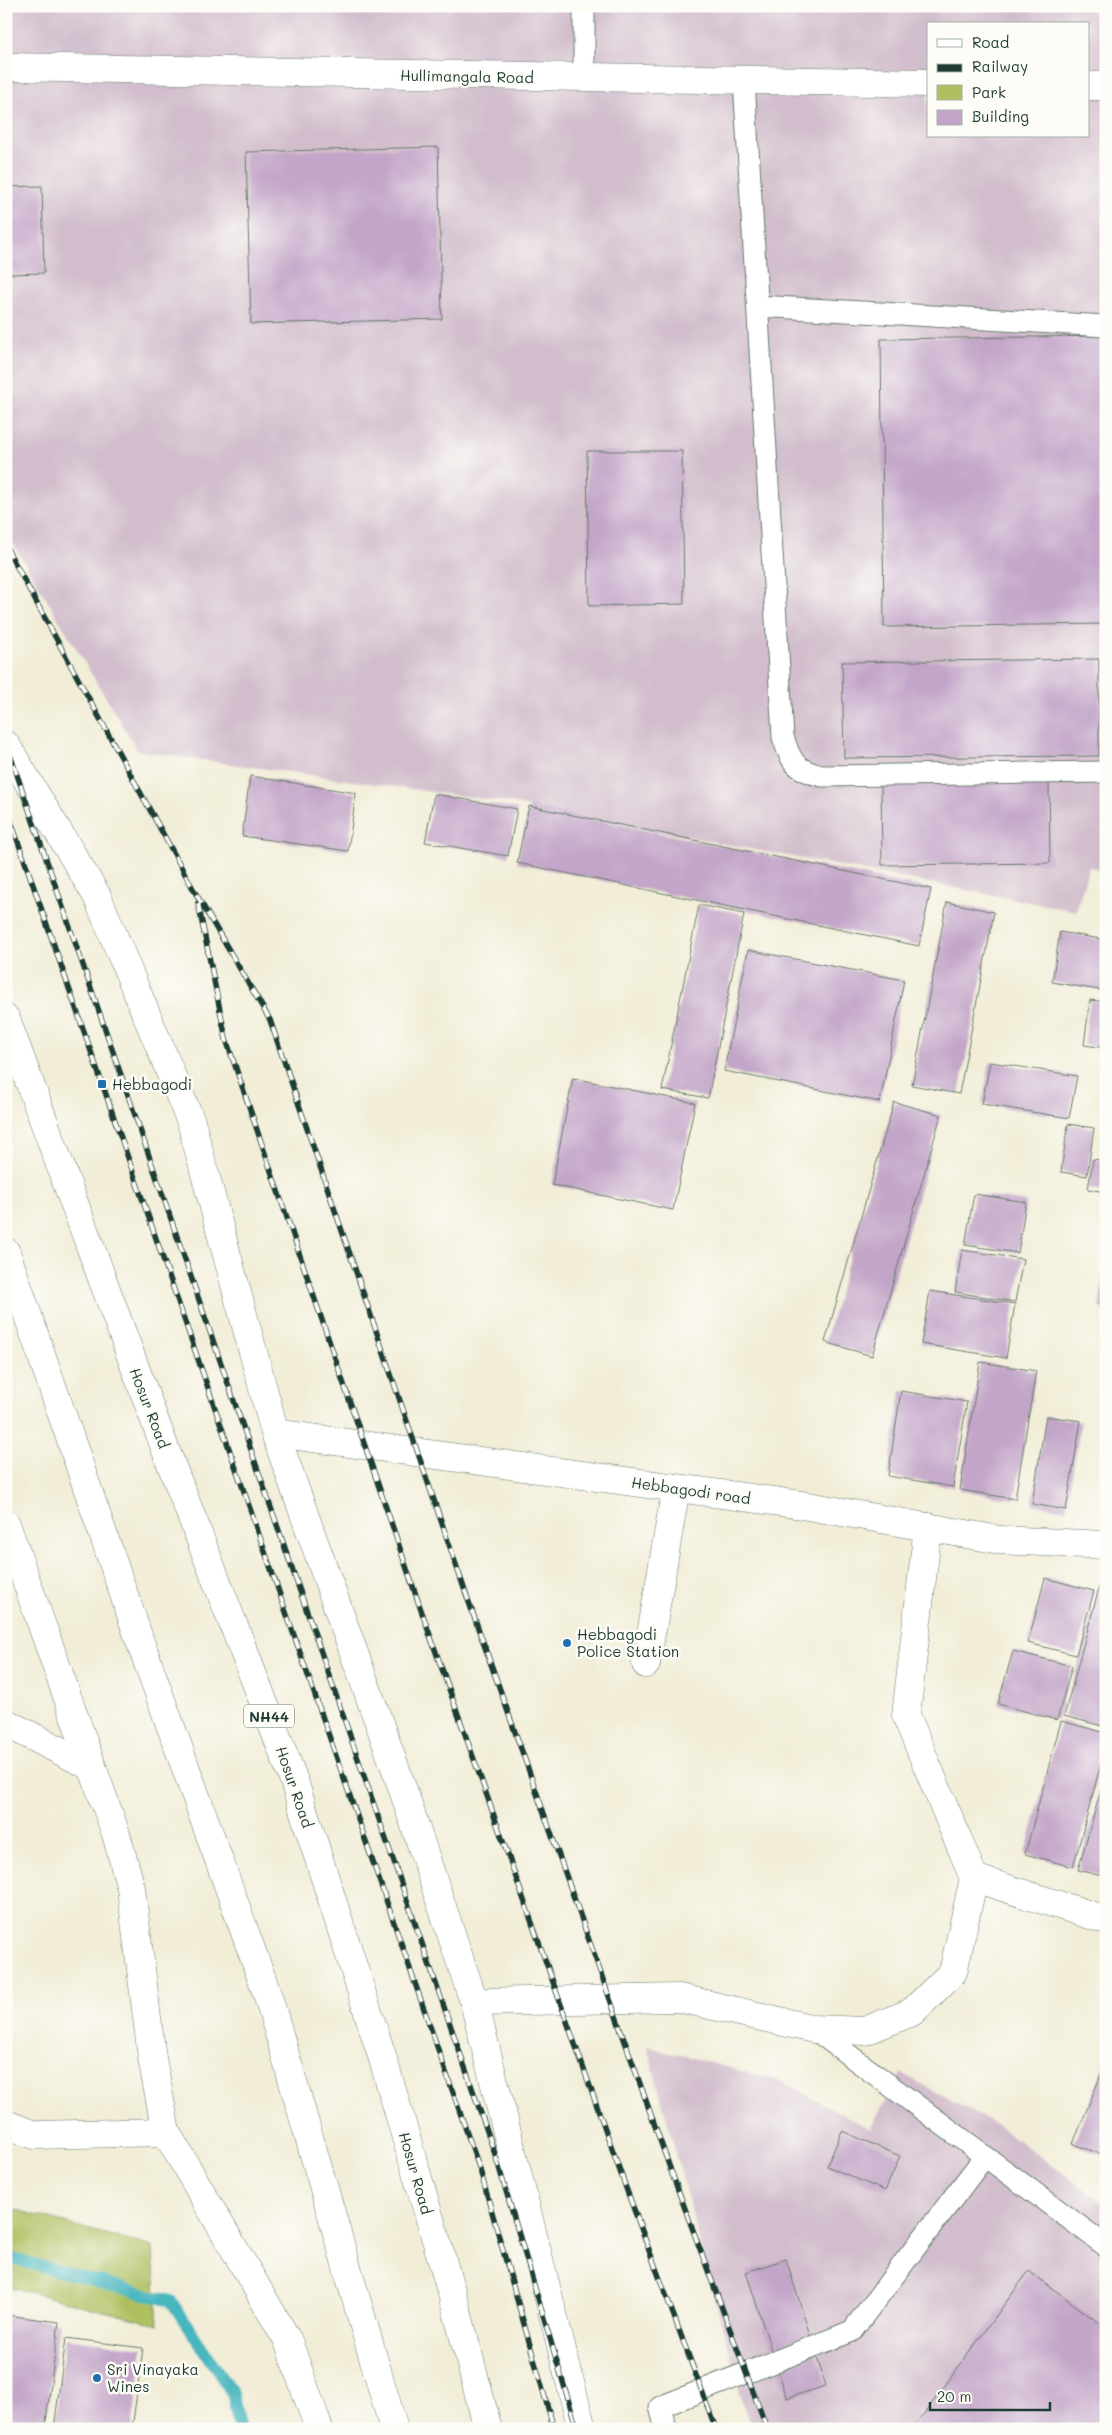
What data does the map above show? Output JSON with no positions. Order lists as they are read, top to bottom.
{
  "streets": {
    "main road": [
      "Hullimangala Road",
      "Hosur Road",
      "Hebbagodi road",
      "NH44"
    ]
  },
  "places": {
    "transit": ["Hebbagodi"],
    "other": ["Hebbagodi Police Station", "Sri Vinayaka Wines"]
  },
  "legend": [
    "Road",
    "Railway",
    "Park",
    "Building"
  ],
  "scale_bar": "20 m"
}
